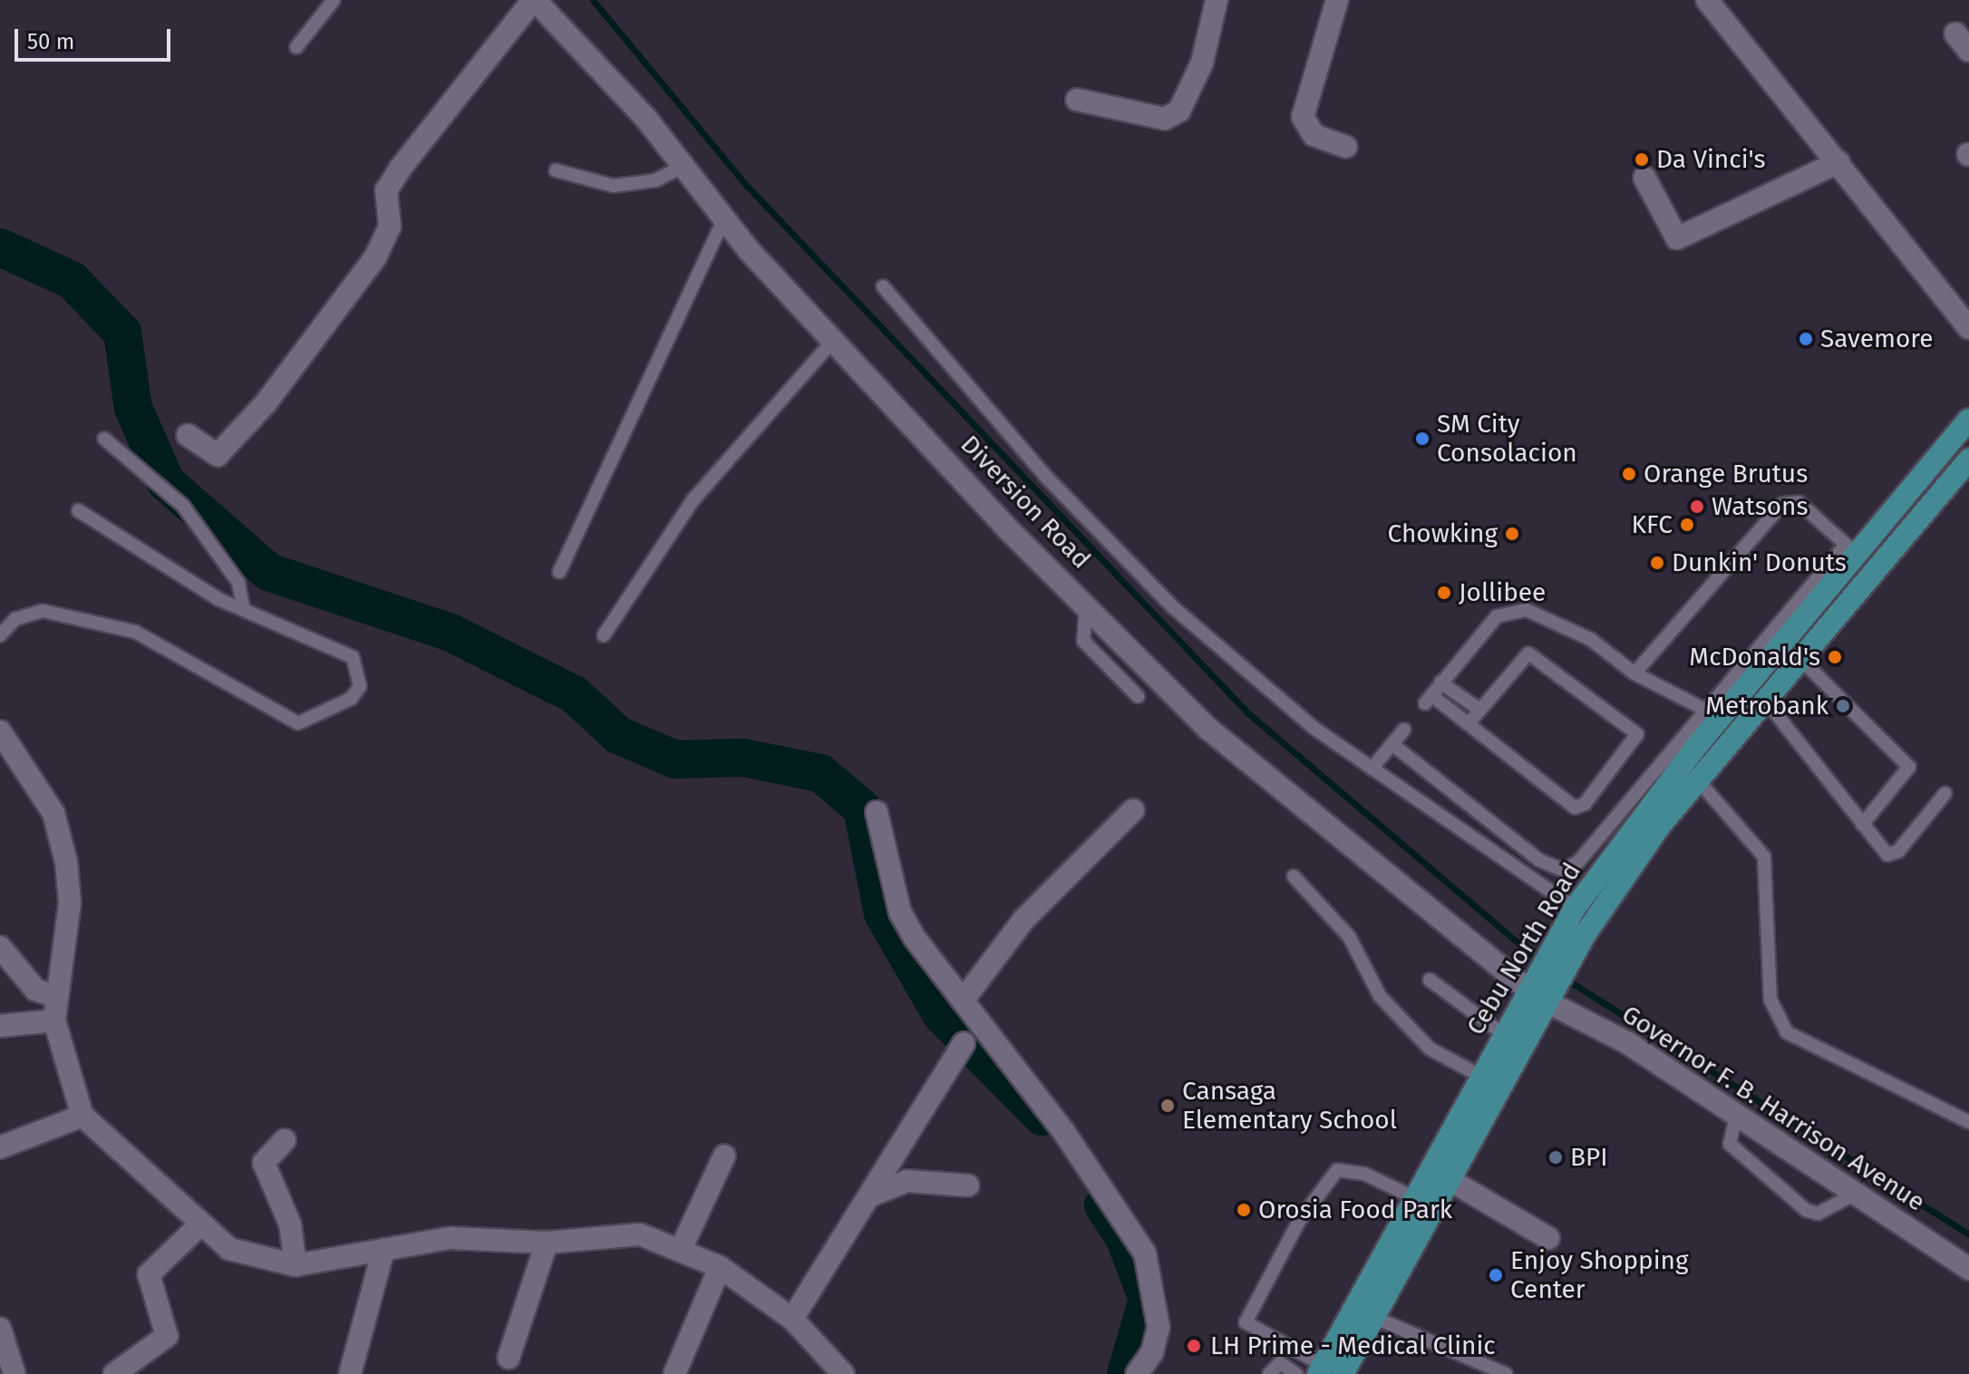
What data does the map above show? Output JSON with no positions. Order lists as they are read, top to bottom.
{
  "streets": {
    "main road": ["Cebu North Road"],
    "street": ["Diversion Road", "Governor F. B. Harrison Avenue"]
  },
  "crossings": [
    ["Diversion Road", "Cebu North Road"],
    ["Diversion Road", "Governor F. B. Harrison Avenue"],
    ["Cebu North Road", "Governor F. B. Harrison Avenue"]
  ],
  "places": [
    "Da Vinci's",
    "Savemore",
    "SM City Consolacion",
    "Orange Brutus",
    "Watsons",
    "KFC",
    "Chowking",
    "Dunkin' Donuts",
    "Jollibee",
    "McDonald's",
    "Metrobank",
    "Cansaga Elementary School",
    "BPI",
    "Orosia Food Park",
    "Enjoy Shopping Center",
    "LH Prime - Medical Clinic"
  ],
  "scale_bar": "50 m"
}
